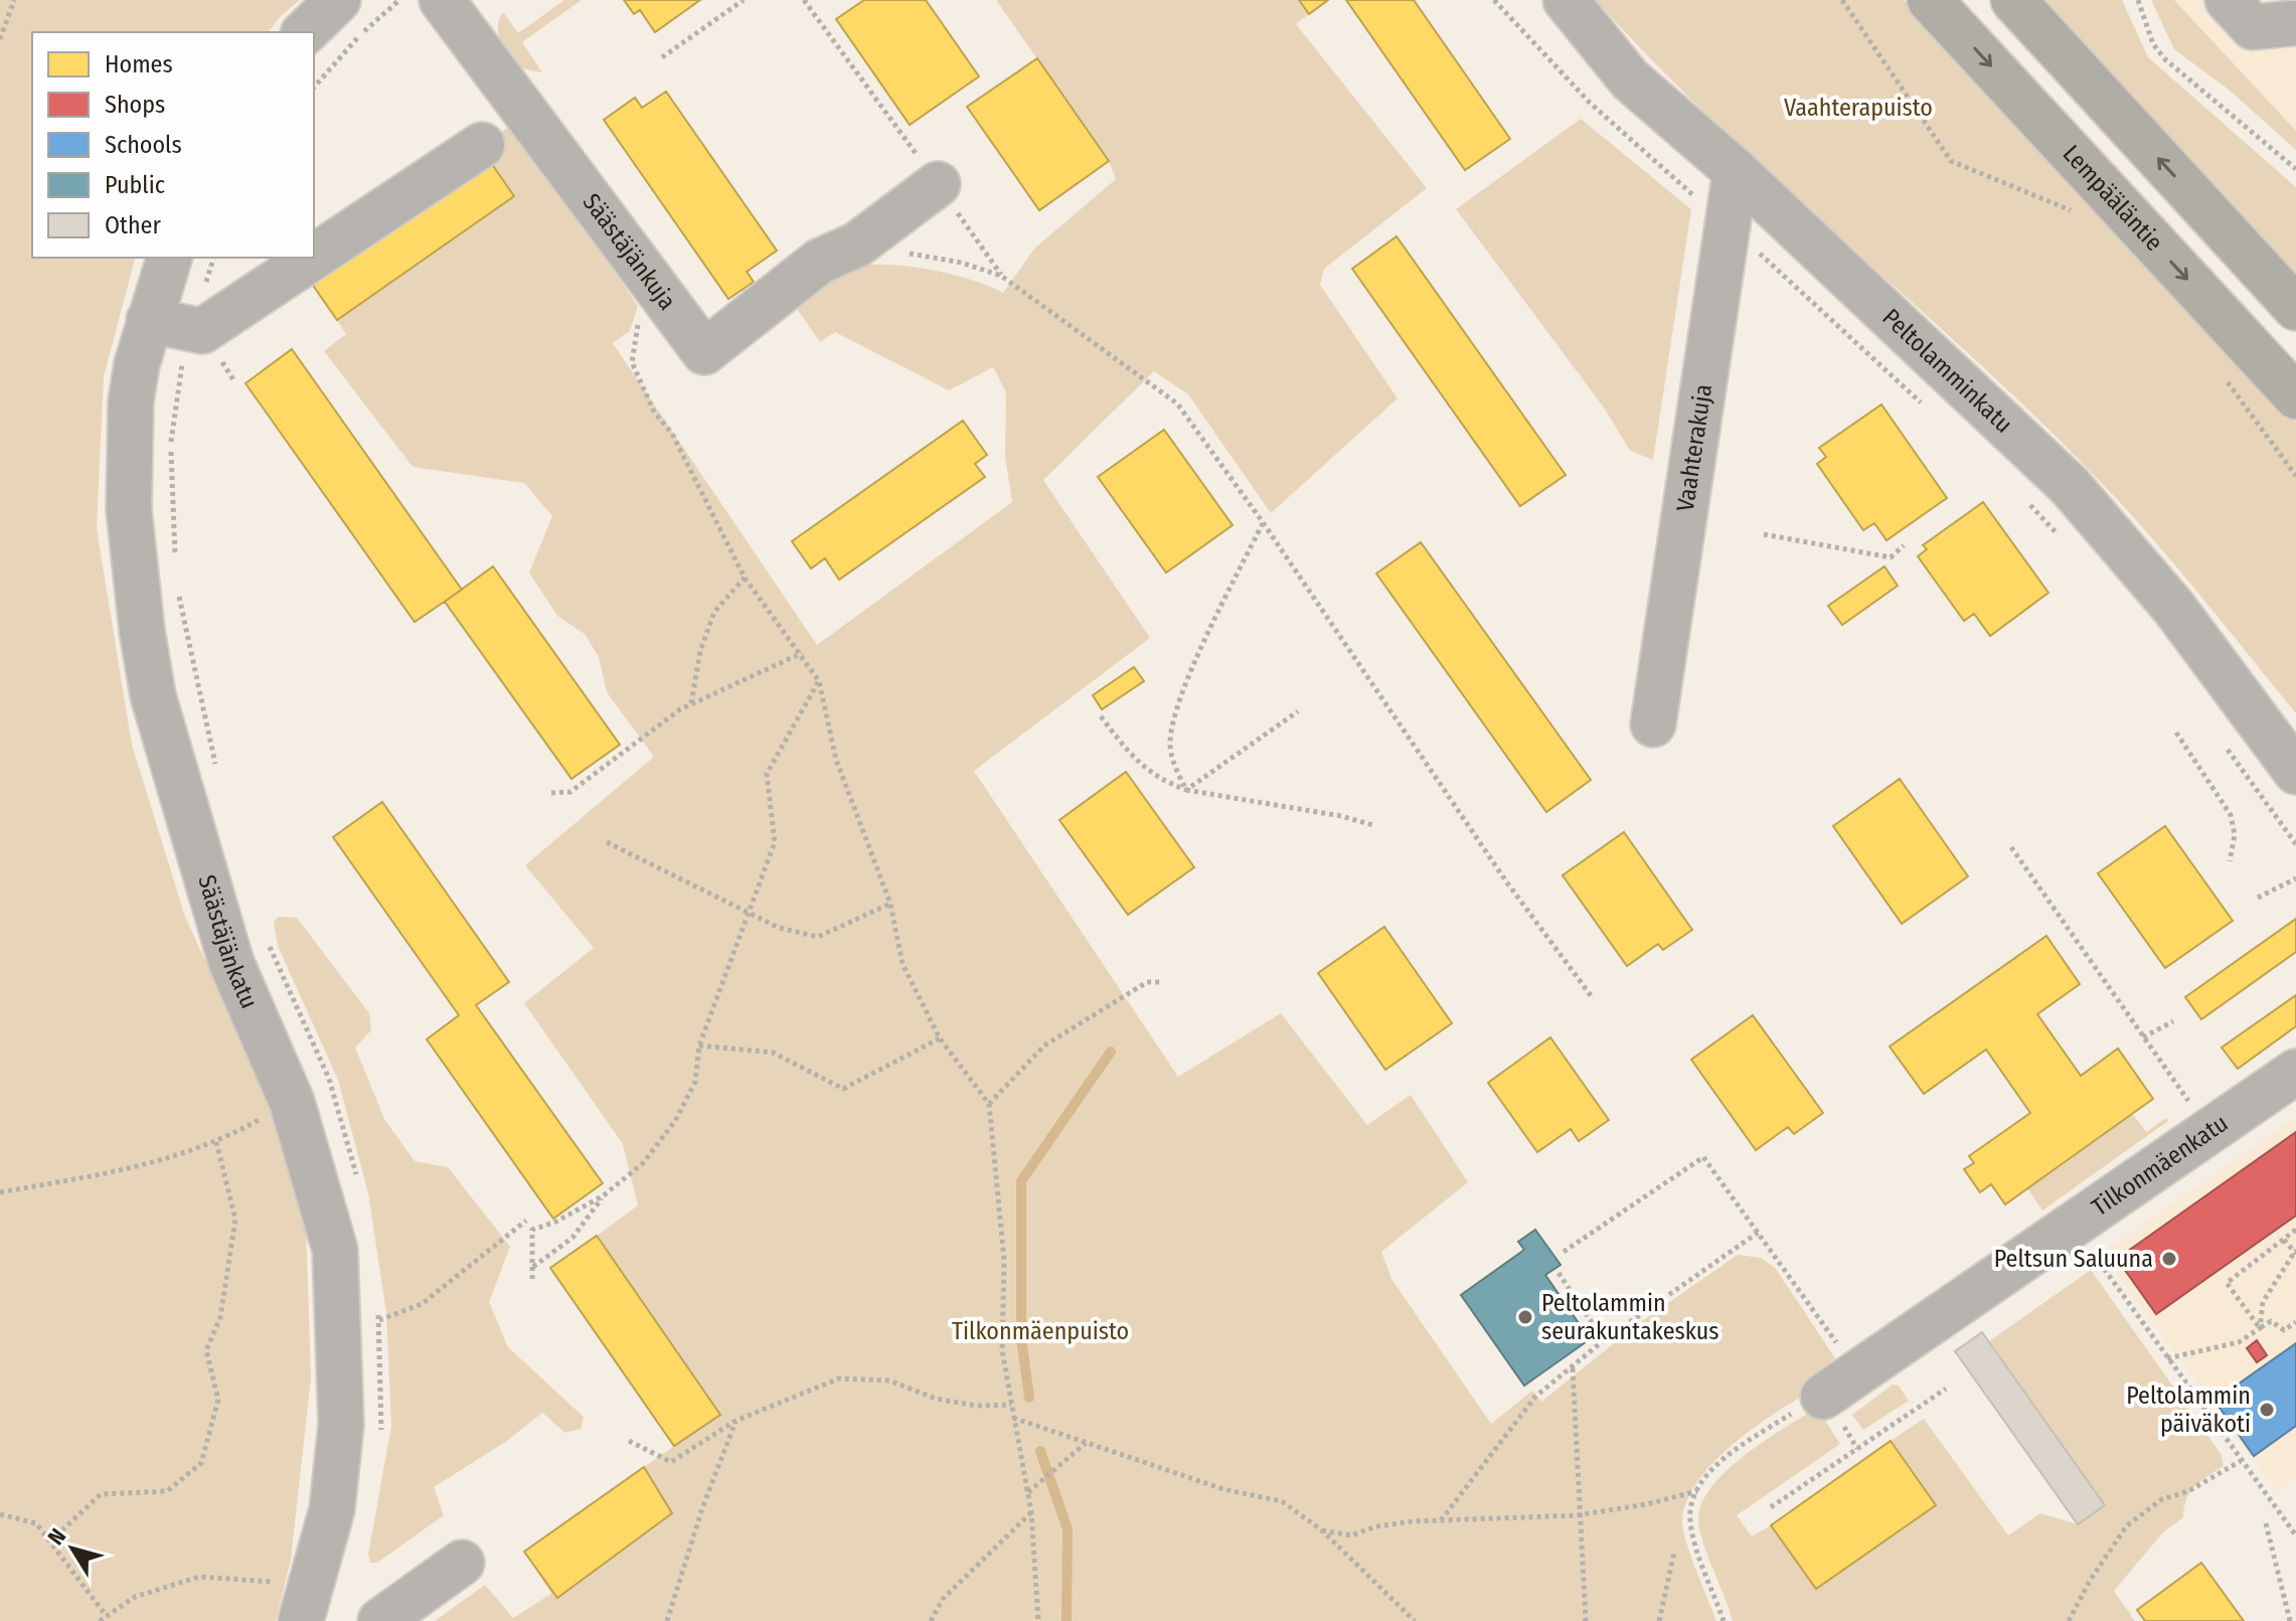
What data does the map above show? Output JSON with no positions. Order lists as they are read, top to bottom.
{
  "streets": {
    "main road": ["Lempääläntie"],
    "street": [
      "Säästäjänkuja",
      "Peltolamminkatu",
      "Vaahterakuja",
      "Säästäjänkatu",
      "Tilkonmäenkatu"
    ]
  },
  "crossings": [
    ["Peltolamminkatu", "Vaahterakuja"]
  ],
  "parks": ["Vaahterapuisto", "Tilkonmäenpuisto"],
  "places": ["Peltsun Saluuna", "Peltolammin seurakuntakeskus", "Peltolammin päiväkoti"],
  "legend": [
    "Homes",
    "Shops",
    "Schools",
    "Public",
    "Other"
  ],
  "north": "top left"
}
